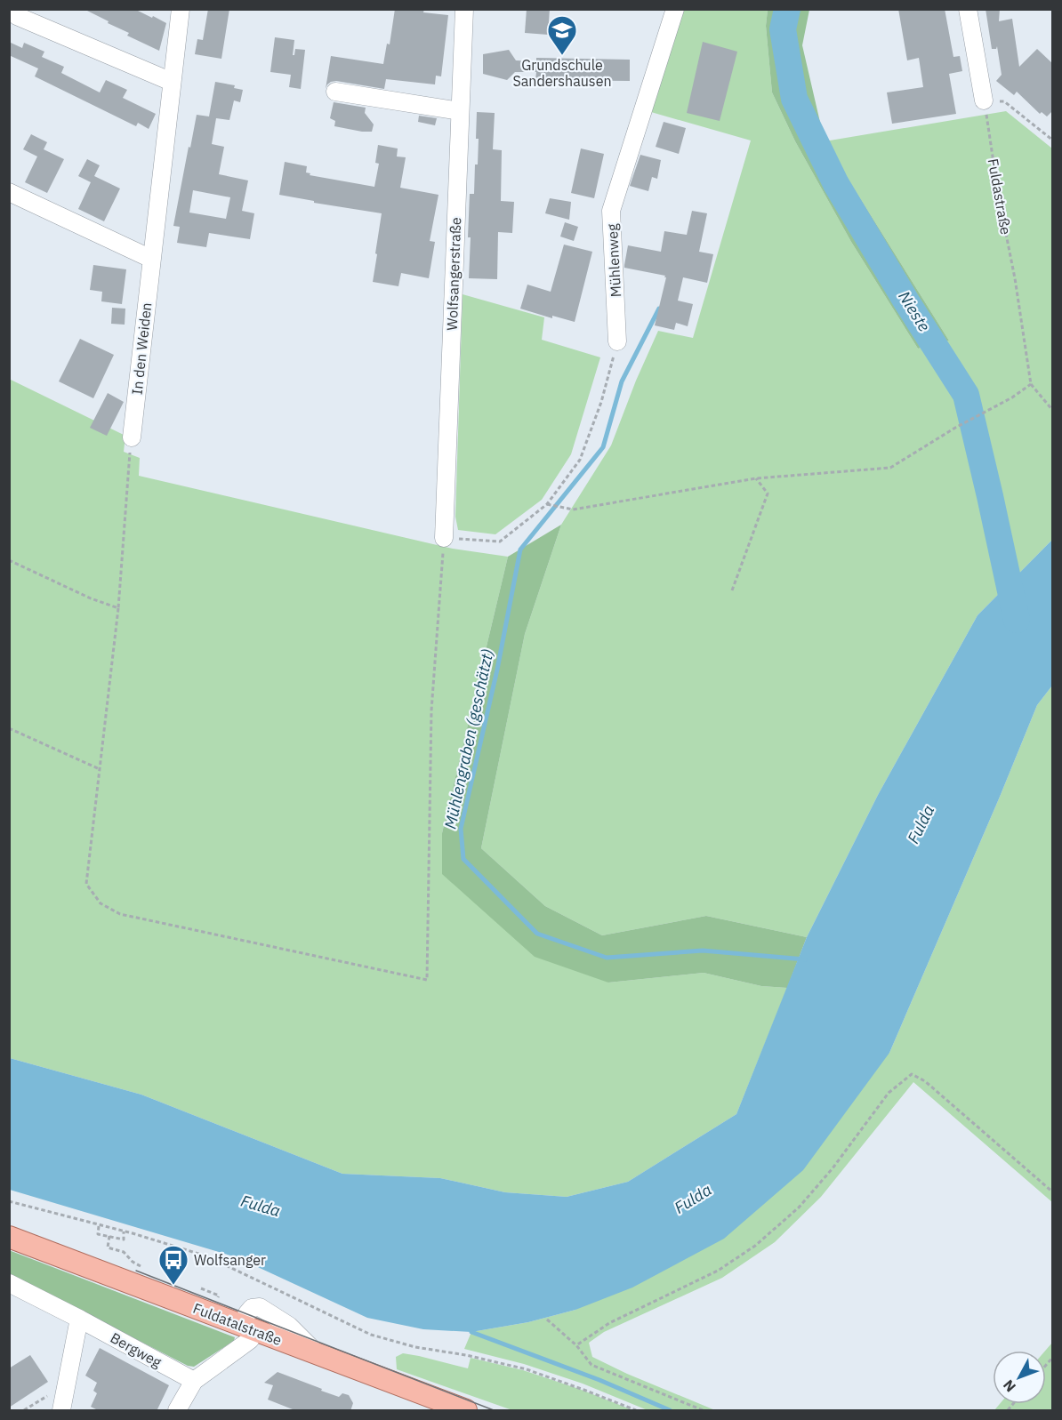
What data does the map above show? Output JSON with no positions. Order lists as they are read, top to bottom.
{
  "streets": {
    "main road": ["Fuldatalstraße"],
    "street": [
      "Mühlenweg",
      "Wolfsangerstraße",
      "In den Weiden",
      "Bergweg"
    ],
    "path": ["Fuldastraße"]
  },
  "water": ["Nieste", "Mühlengraben (geschätzt)", "Fulda"],
  "places": {
    "school or university": ["Grundschule Sandershausen"],
    "bus stop": ["Wolfsanger"]
  },
  "north": "bottom left"
}
